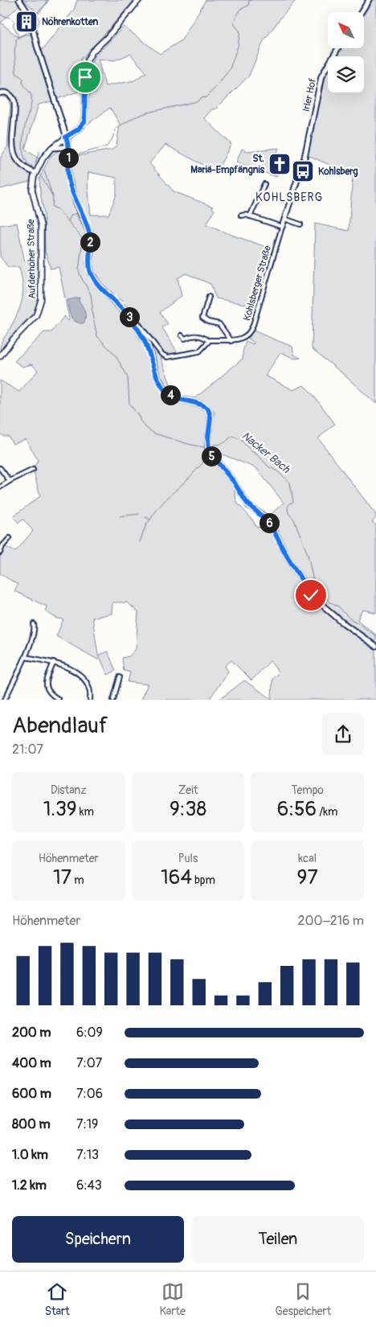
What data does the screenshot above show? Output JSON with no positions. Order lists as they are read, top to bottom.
{
  "streets": {
    "main road": ["Irler Hof", "Aufderhöher Straße", "Kohlsberger Straße"]
  },
  "crossings": [
    ["Irler Hof", "Kohlsberger Straße"]
  ],
  "districts": ["KOHLSBERG"],
  "water": ["Nacker Bach"],
  "places": {
    "building": ["Nöhrenkotten"],
    "church": ["St. Mariä-Empfängnis"],
    "bus stop": ["Kohlsberg"]
  },
  "north": "top left",
  "page": {
    "pins": [
      "1",
      "2",
      "3",
      "4",
      "5",
      "6"
    ],
    "heading": ["Abendlauf", "21:07"],
    "stats": [
      ["Distanz", "1.39 km"],
      ["Zeit", "9:38"],
      ["Tempo", "6:56 /km"],
      ["Höhenmeter", "17 m"],
      ["Puls", "164 bpm"],
      ["kcal", "97"]
    ],
    "chart": ["Höhenmeter", "200–216 m"],
    "list": [
      {
        "name": "200 m",
        "note": "6:09"
      },
      {
        "name": "400 m",
        "note": "7:07"
      },
      {
        "name": "600 m",
        "note": "7:06"
      },
      {
        "name": "800 m",
        "note": "7:19"
      },
      {
        "name": "1.0 km",
        "note": "7:13"
      },
      {
        "name": "1.2 km",
        "note": "6:43"
      }
    ],
    "buttons": ["Speichern", "Teilen"],
    "tabs": ["Start", "Karte", "Gespeichert"]
  }
}
